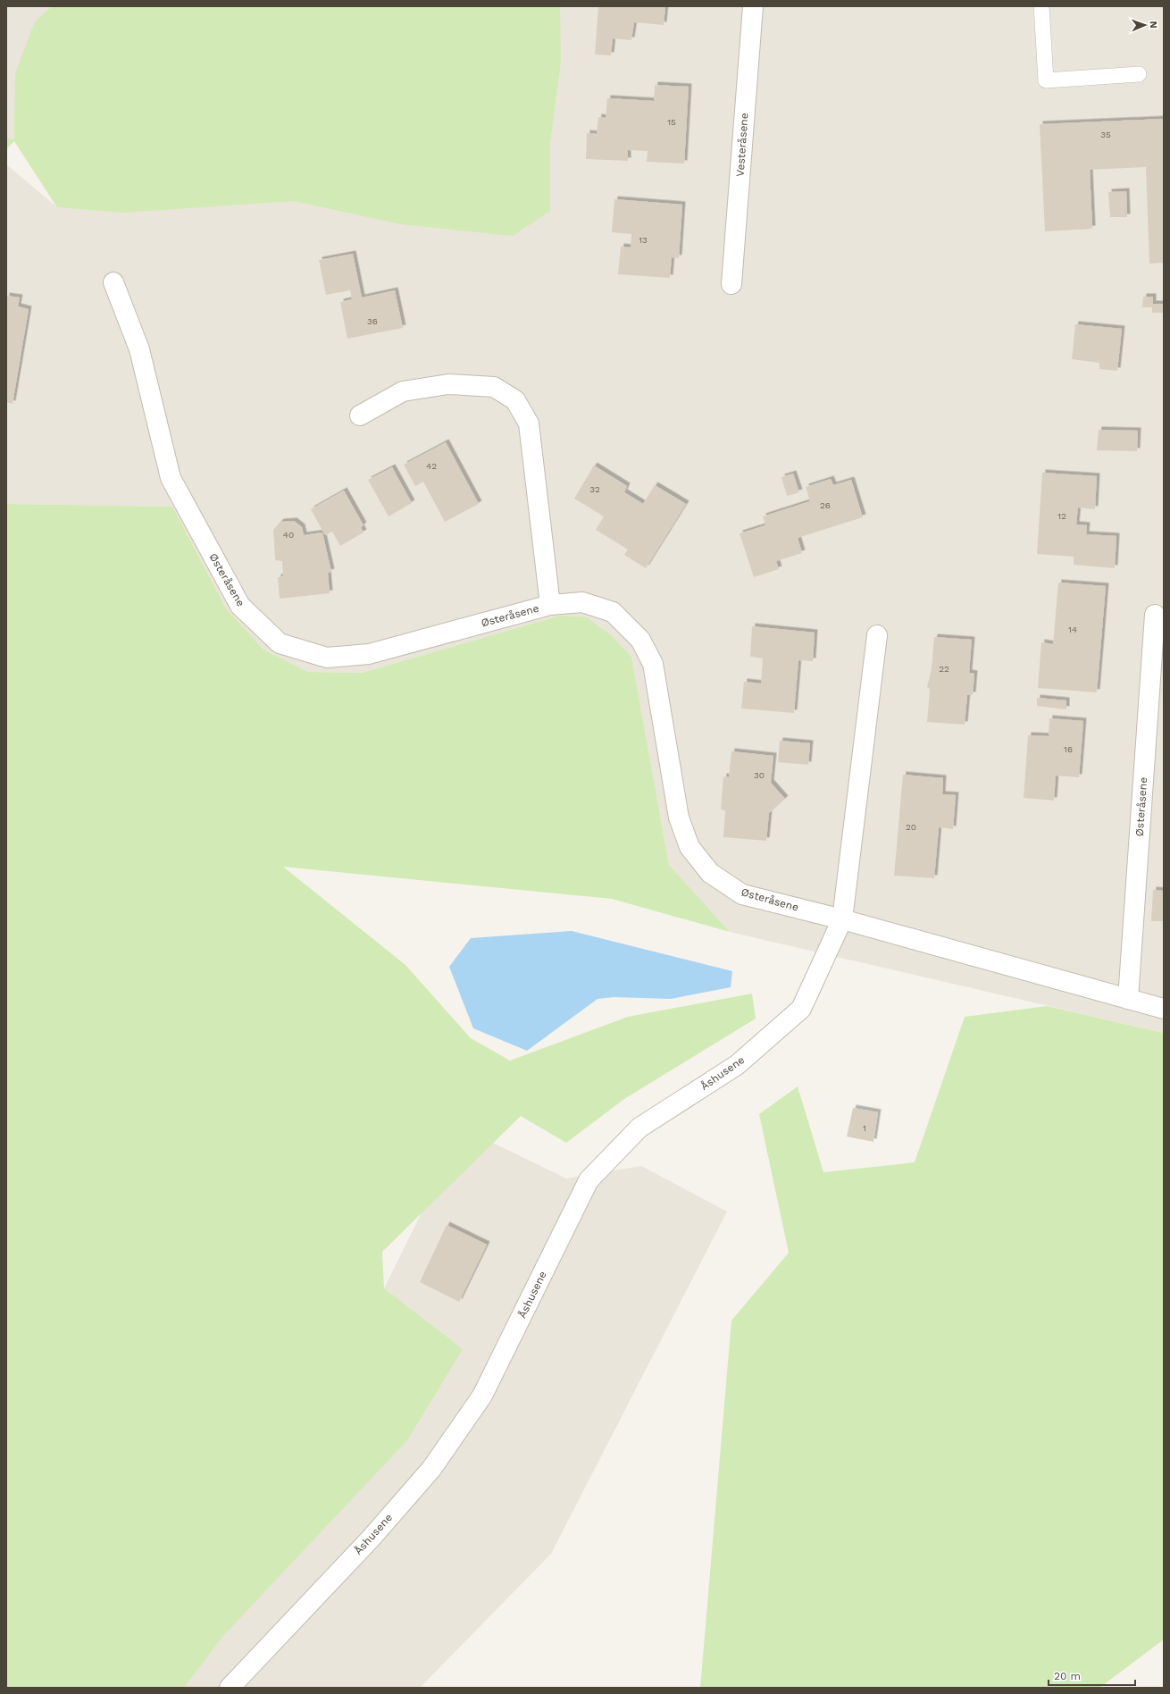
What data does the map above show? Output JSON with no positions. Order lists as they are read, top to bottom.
{
  "streets": {
    "street": ["Vesteråsene", "Østeråsene", "Åshusene"]
  },
  "crossings": [
    ["Østeråsene", "Åshusene"]
  ],
  "house_numbers": [
    "15",
    "35",
    "13",
    "36",
    "42",
    "32",
    "26",
    "12",
    "40",
    "14",
    "22",
    "16",
    "30",
    "20",
    "1"
  ],
  "scale_bar": "20 m",
  "north": "right"
}
